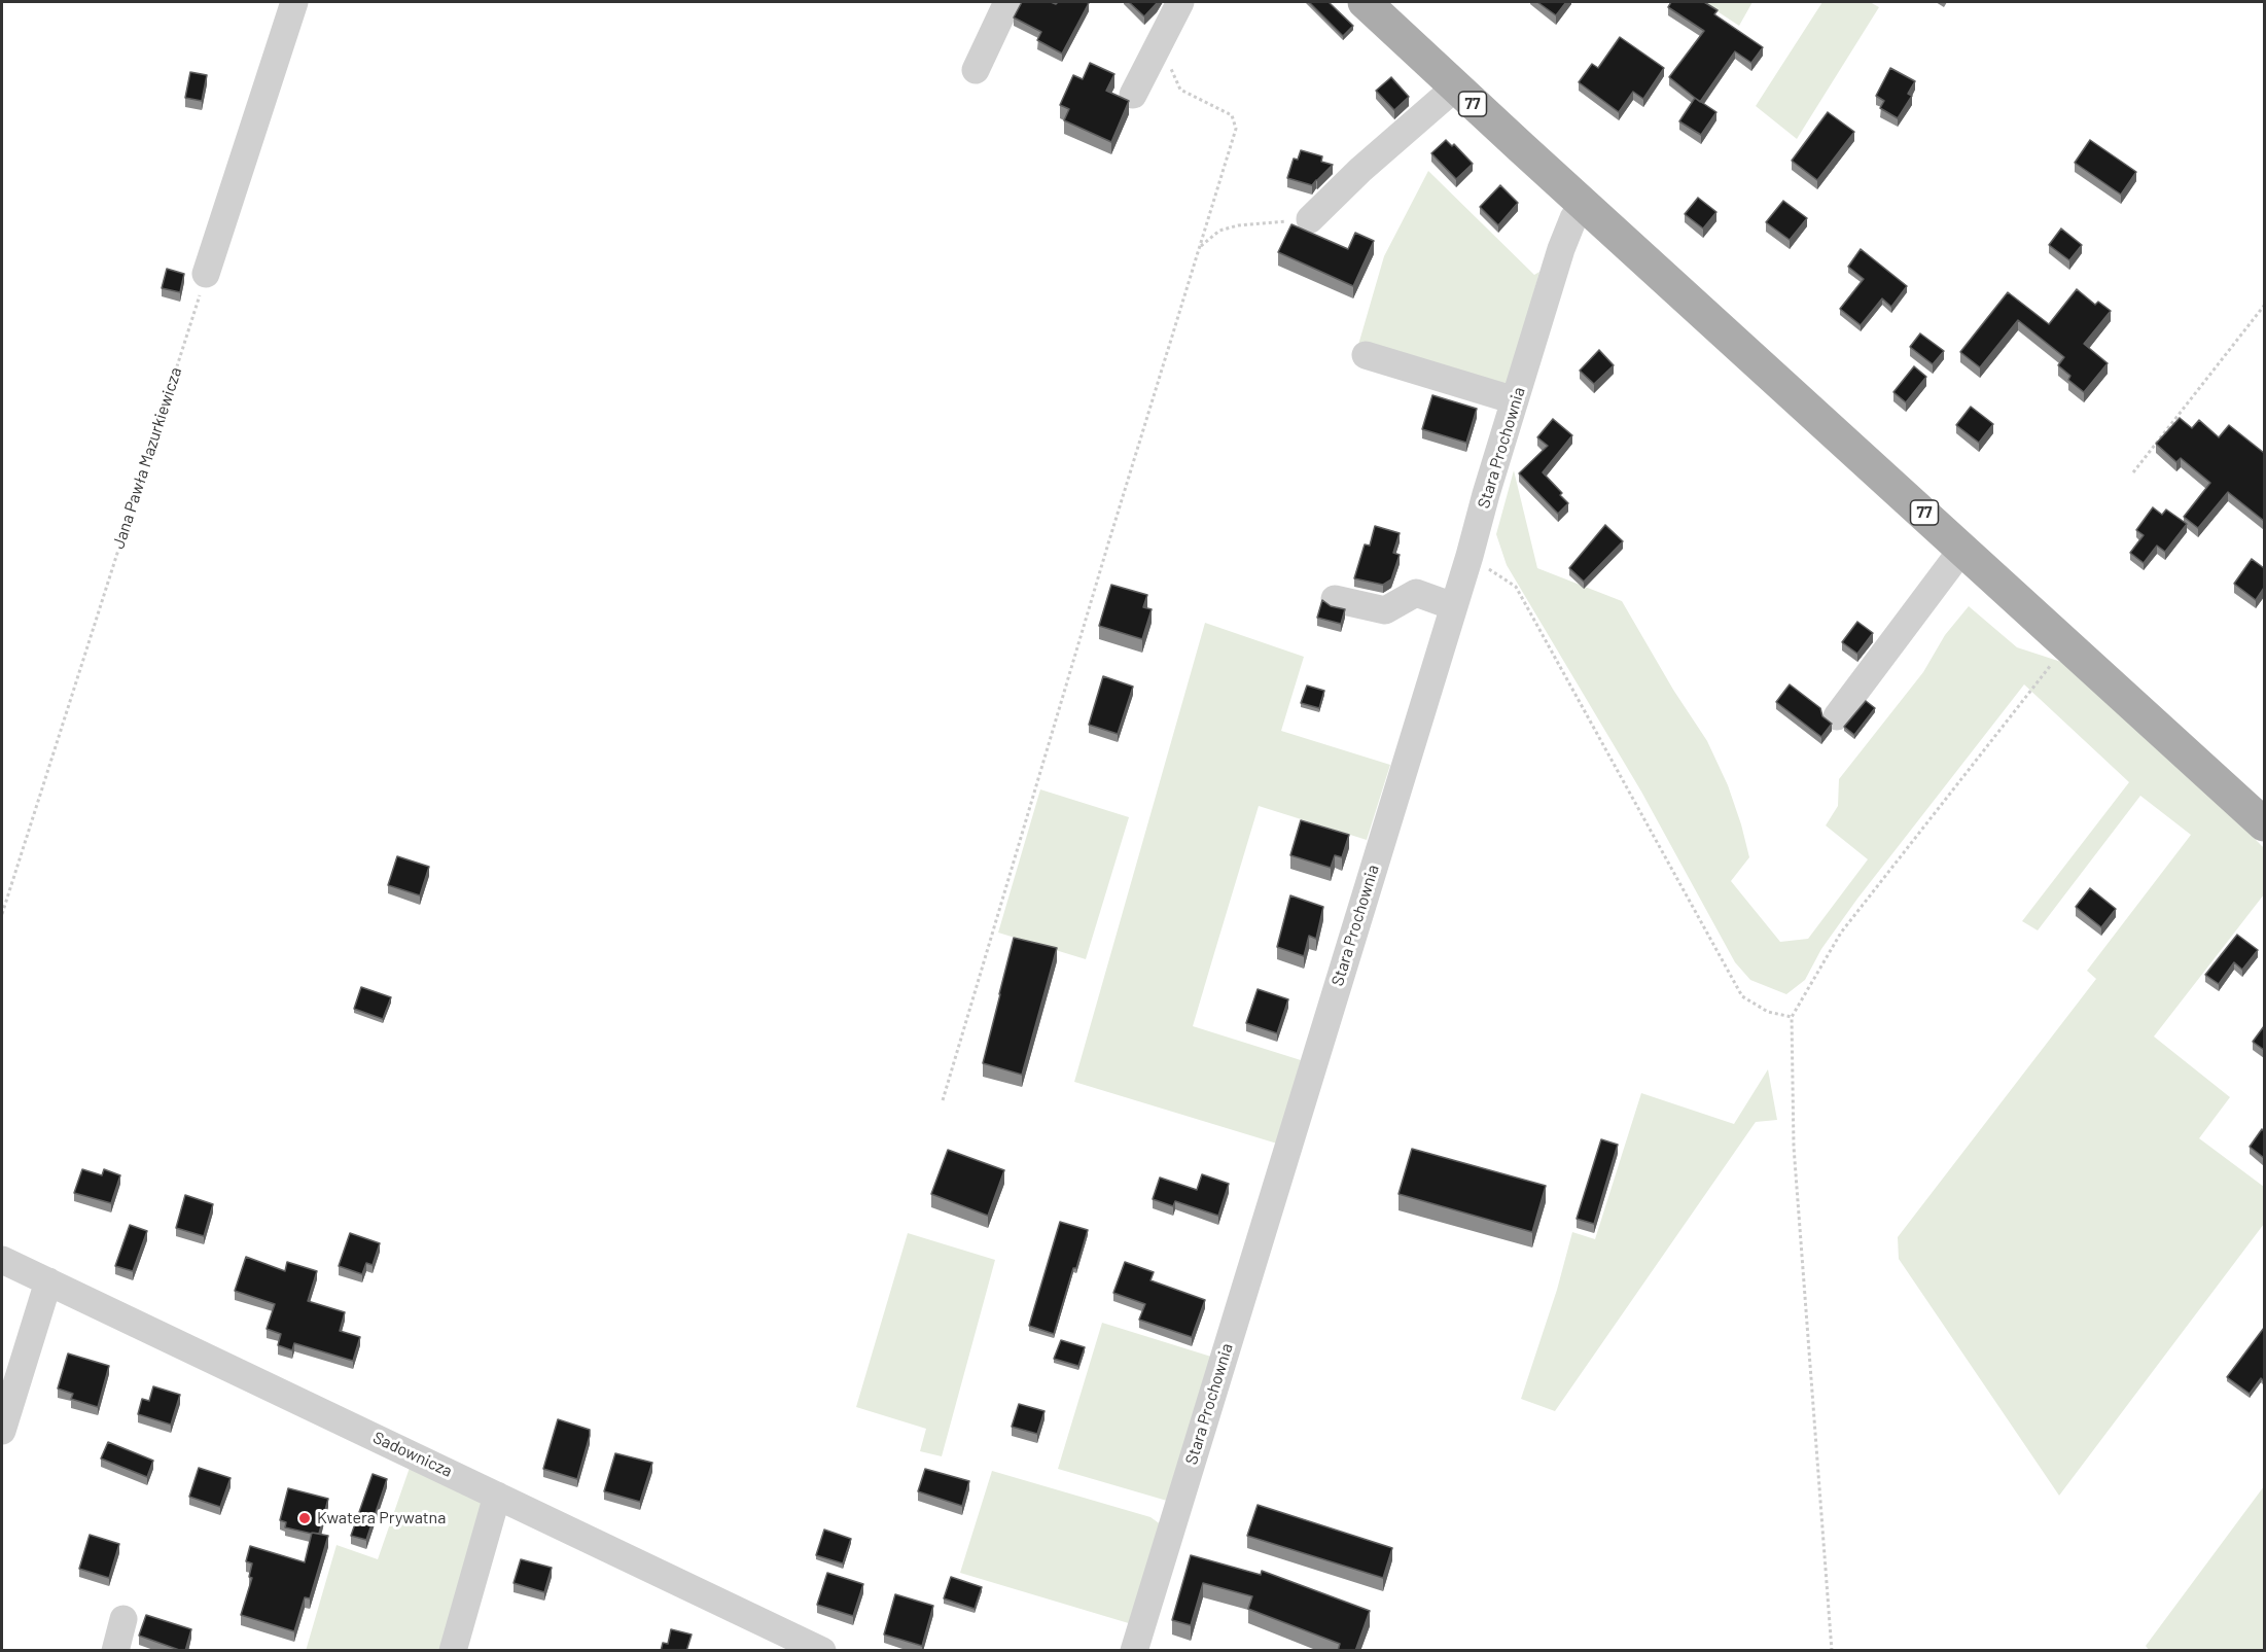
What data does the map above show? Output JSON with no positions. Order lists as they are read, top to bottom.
{
  "streets": {
    "main road": ["77"],
    "street": ["Stara Prochownia", "Sadownicza"],
    "path": ["Jana Pawła Mazurkiewicza"]
  },
  "crossings": [
    ["77", "Stara Prochownia"]
  ],
  "places": ["Kwatera Prywatna"]
}
